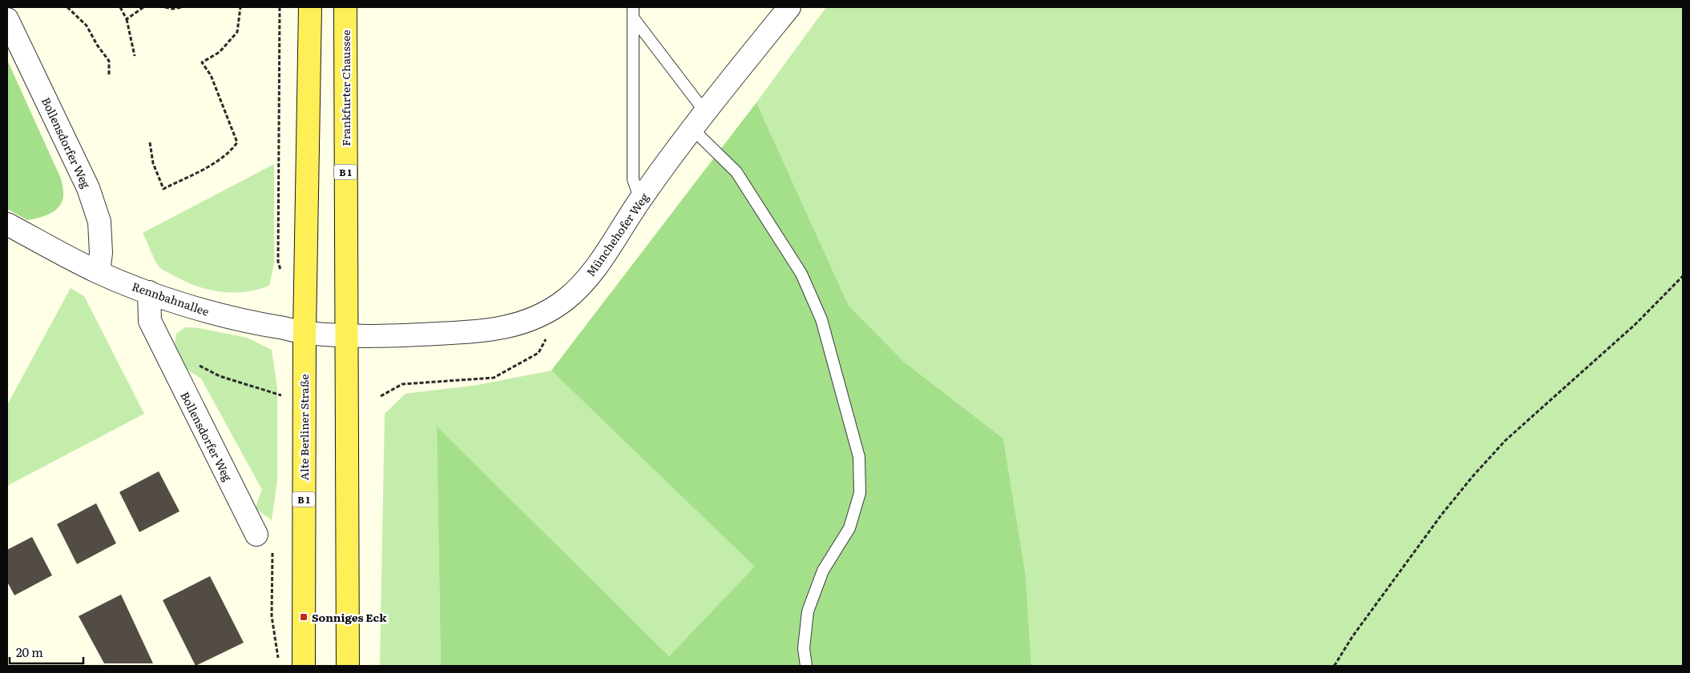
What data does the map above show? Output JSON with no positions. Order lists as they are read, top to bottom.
{
  "streets": {
    "main road": ["Frankfurter Chaussee", "B 1", "Alte Berliner Straße"],
    "street": ["Bollensdorfer Weg", "Münchehofer Weg", "Rennbahnallee"]
  },
  "crossings": [
    ["Frankfurter Chaussee", "B 1"],
    ["Frankfurter Chaussee", "Münchehofer Weg"],
    ["Frankfurter Chaussee", "Rennbahnallee"],
    ["Bollensdorfer Weg", "Rennbahnallee"],
    ["B 1", "Münchehofer Weg"],
    ["B 1", "Rennbahnallee"],
    ["B 1", "Alte Berliner Straße"],
    ["Münchehofer Weg", "Rennbahnallee"],
    ["Rennbahnallee", "Alte Berliner Straße"]
  ],
  "places": {
    "transit": ["Sonniges Eck"]
  },
  "scale_bar": "20 m"
}
